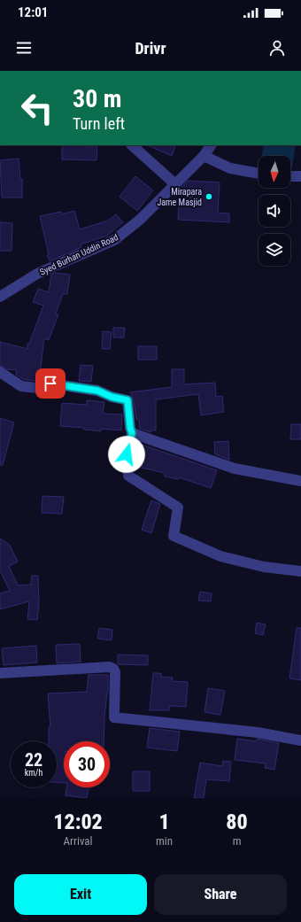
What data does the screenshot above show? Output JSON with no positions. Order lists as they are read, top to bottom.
{
  "streets": {
    "street": ["Syed Burhan Uddin Road"]
  },
  "places": ["Mirapara Jame Masjid"],
  "north": "bottom",
  "page": {
    "status": "12:01",
    "header": "Drivr",
    "turn": ["30 m", "Turn left"],
    "speed": "22 km/h",
    "limit": "30",
    "eta": [
      "12:02",
      "Arrival",
      "1",
      "min",
      "80",
      "m"
    ],
    "buttons": ["Exit", "Share"]
  }
}
